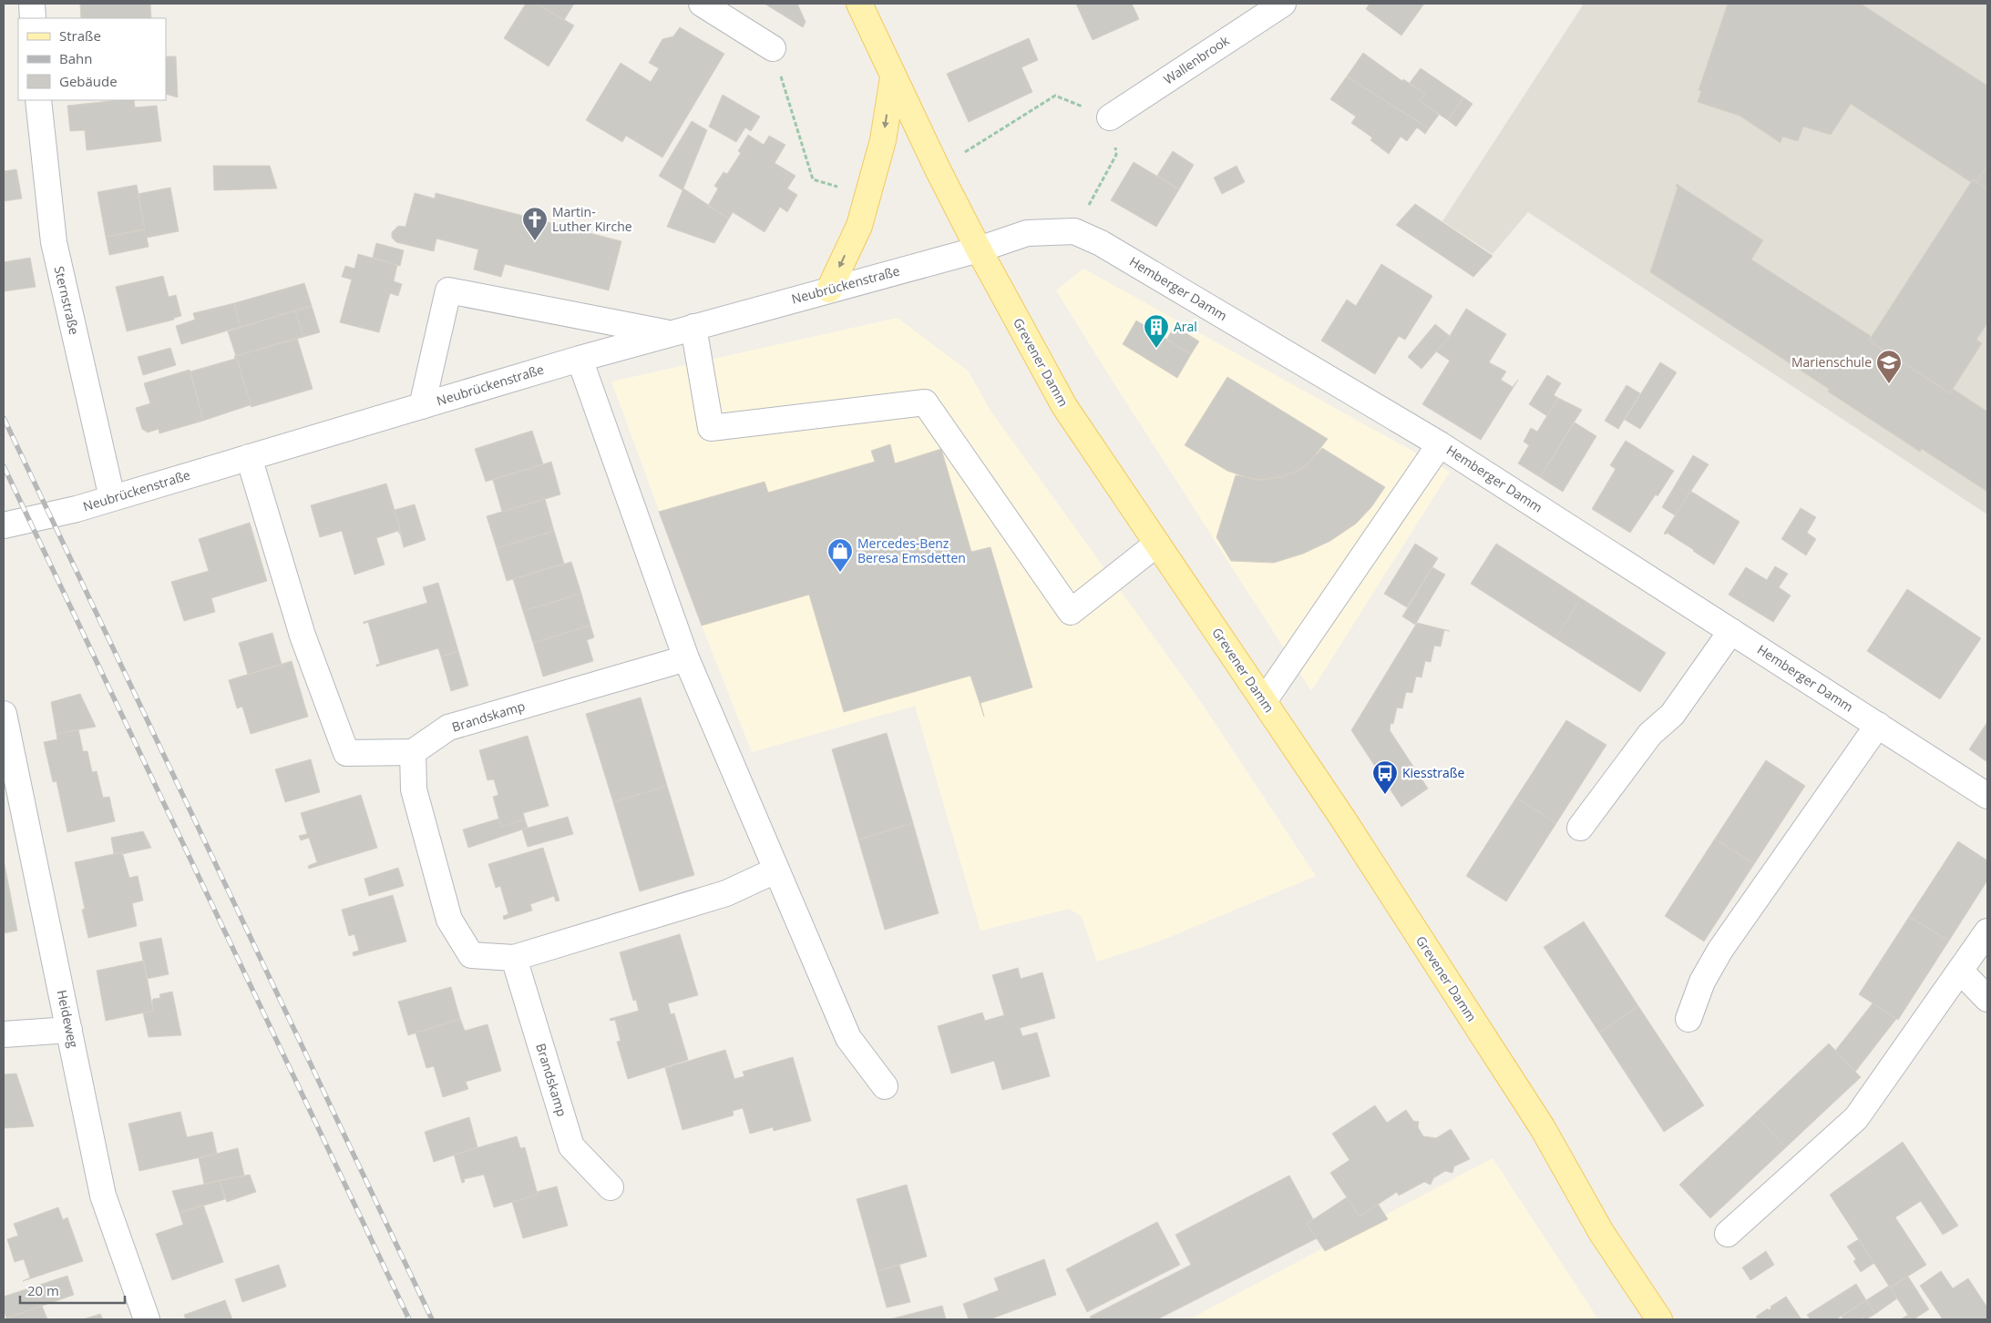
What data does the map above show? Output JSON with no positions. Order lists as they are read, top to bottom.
{
  "streets": {
    "main road": ["Grevener Damm"],
    "street": [
      "Wallenbrook",
      "Neubrückenstraße",
      "Hemberger Damm",
      "Sternstraße",
      "Brandskamp",
      "Heideweg"
    ]
  },
  "crossings": [
    ["Neubrückenstraße", "Hemberger Damm"],
    ["Neubrückenstraße", "Sternstraße"],
    ["Neubrückenstraße", "Grevener Damm"],
    ["Hemberger Damm", "Grevener Damm"]
  ],
  "places": {
    "church": ["Martin- Luther Kirche"],
    "building": ["Aral"],
    "school or university": ["Marienschule"],
    "shop": ["Mercedes-Benz Beresa Emsdetten"],
    "bus stop": ["Kiesstraße"]
  },
  "legend": ["Straße", "Bahn", "Gebäude"],
  "scale_bar": "20 m"
}
